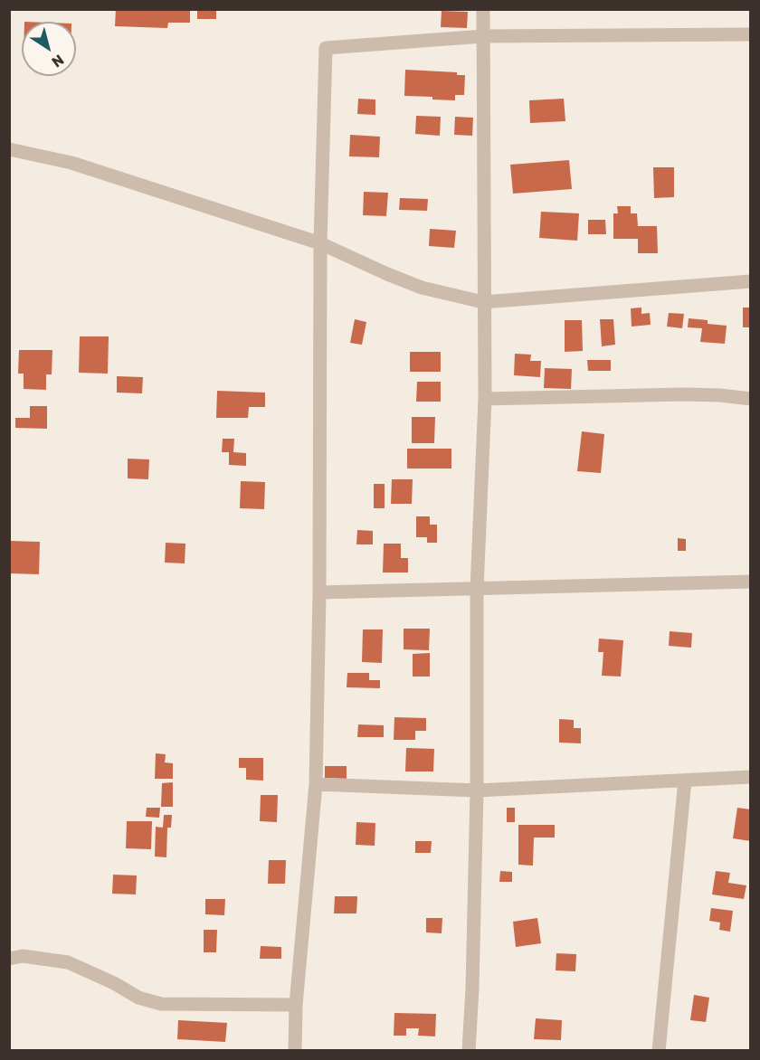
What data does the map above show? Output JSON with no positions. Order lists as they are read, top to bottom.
{
  "north": "bottom right"
}
